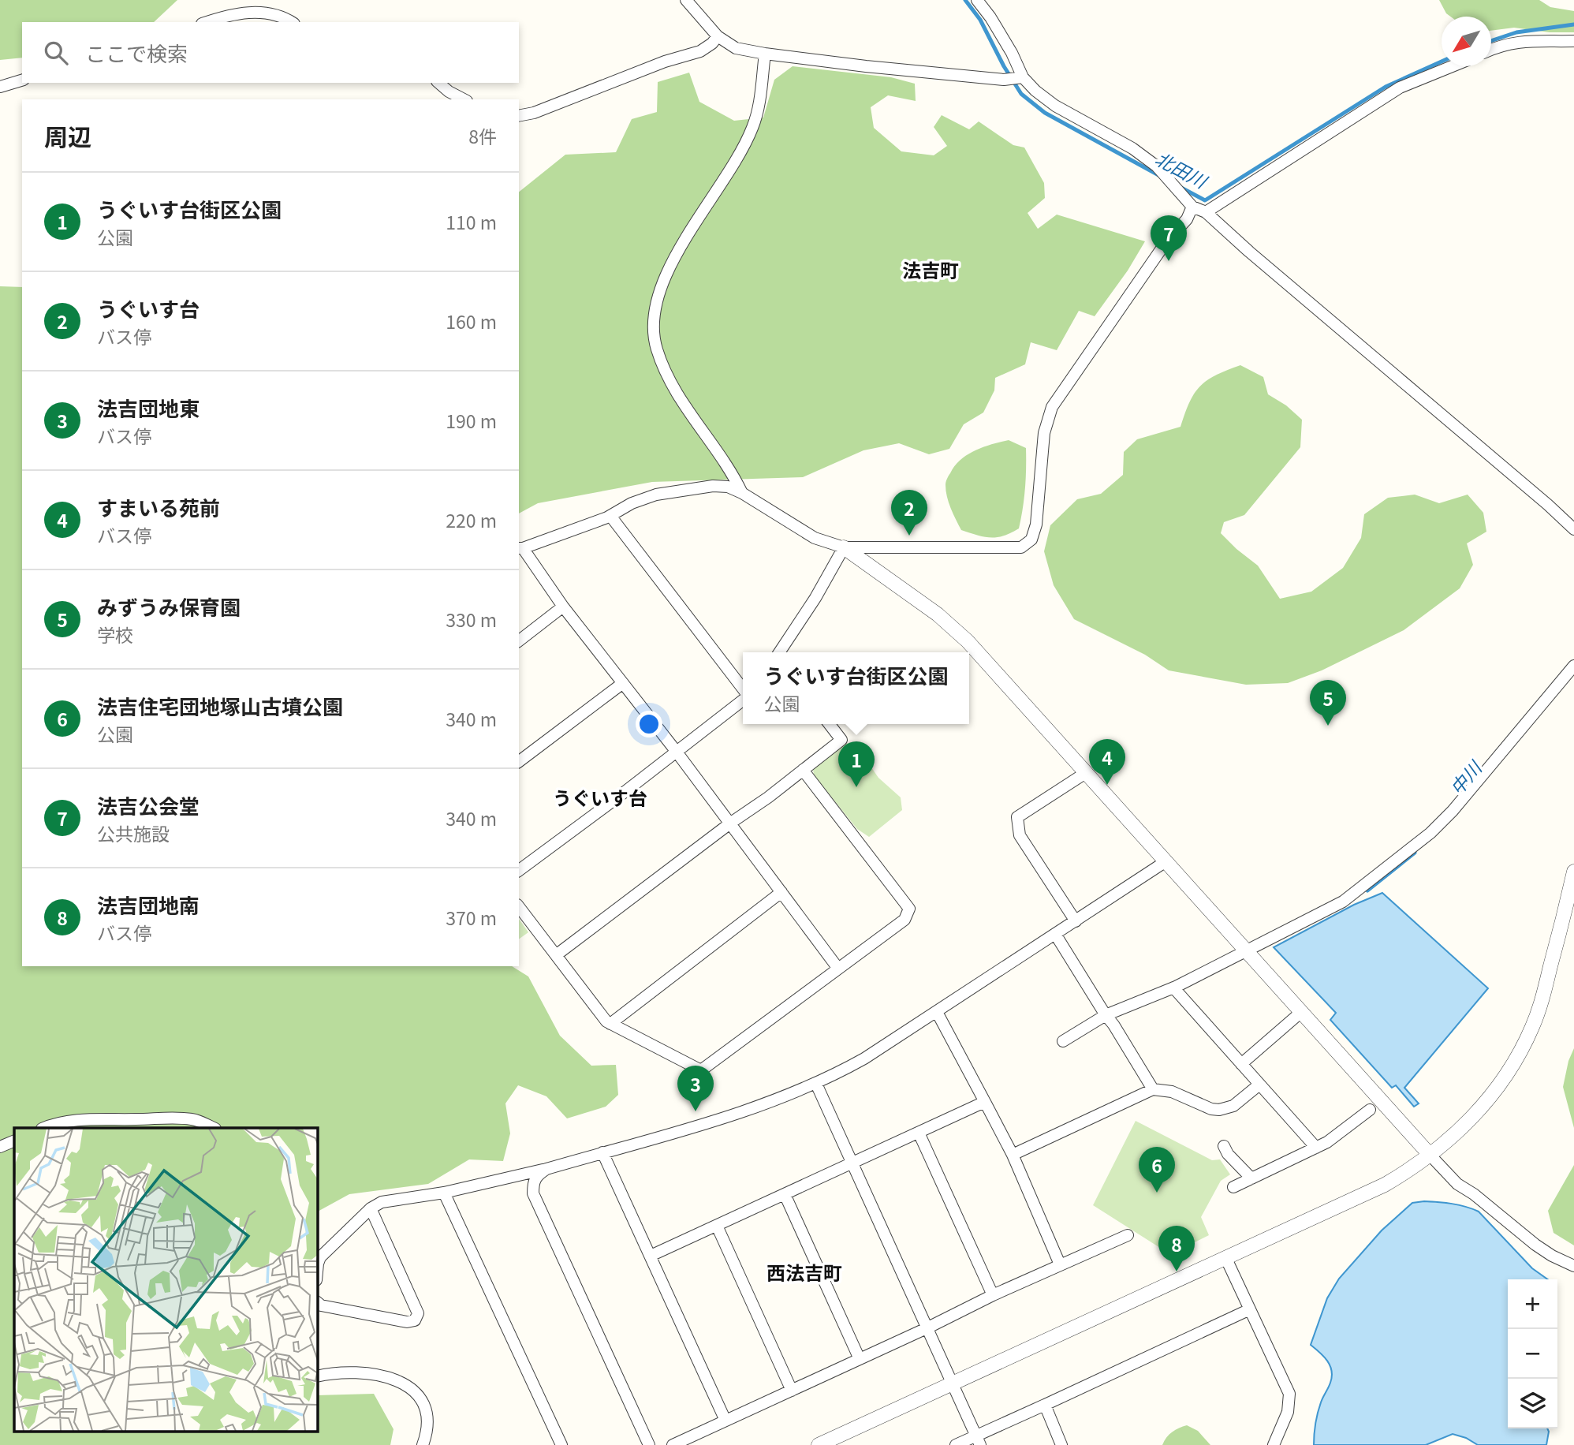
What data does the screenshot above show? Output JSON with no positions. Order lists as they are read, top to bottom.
{
  "districts": ["法吉町", "うぐいす台", "西法吉町"],
  "water": ["北田川", "中川"],
  "north": "bottom left",
  "page": {
    "search": "ここで検索",
    "heading": ["周辺", "8件"],
    "list": [
      {
        "mark": "1",
        "name": "うぐいす台街区公園",
        "note": "公園",
        "value": "110 m"
      },
      {
        "mark": "2",
        "name": "うぐいす台",
        "note": "バス停",
        "value": "160 m"
      },
      {
        "mark": "3",
        "name": "法吉団地東",
        "note": "バス停",
        "value": "190 m"
      },
      {
        "mark": "4",
        "name": "すまいる苑前",
        "note": "バス停",
        "value": "220 m"
      },
      {
        "mark": "5",
        "name": "みずうみ保育園",
        "note": "学校",
        "value": "330 m"
      },
      {
        "mark": "6",
        "name": "法吉住宅団地塚山古墳公園",
        "note": "公園",
        "value": "340 m"
      },
      {
        "mark": "7",
        "name": "法吉公会堂",
        "note": "公共施設",
        "value": "340 m"
      },
      {
        "mark": "8",
        "name": "法吉団地南",
        "note": "バス停",
        "value": "370 m"
      }
    ],
    "pins": [
      "7",
      "2",
      "5",
      "4",
      "1",
      "3",
      "6",
      "8"
    ],
    "popup": ["うぐいす台街区公園", "公園"],
    "map_buttons": ["+", "−"]
  }
}
